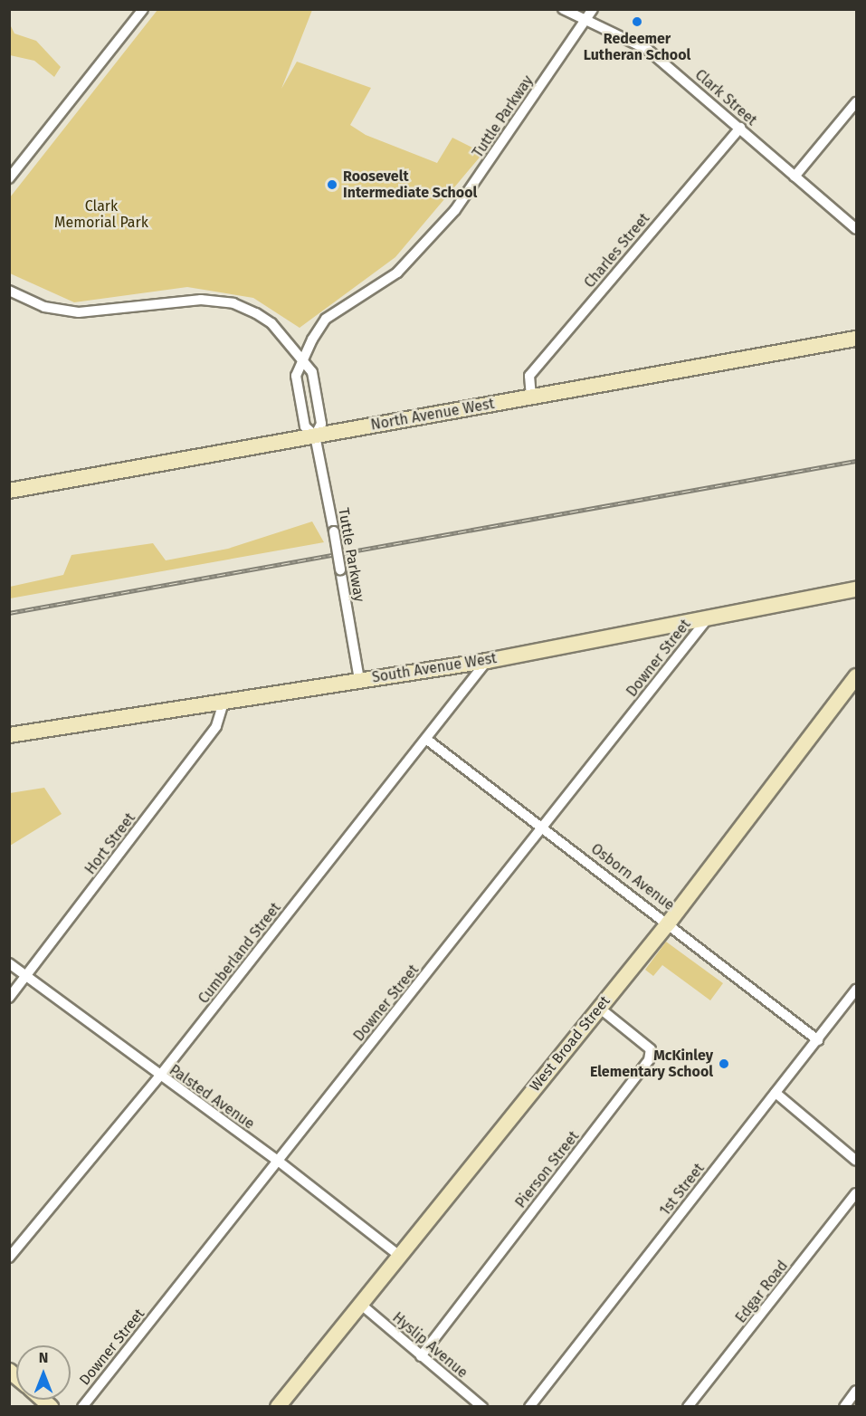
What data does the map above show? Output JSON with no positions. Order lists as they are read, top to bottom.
{
  "streets": {
    "main road": ["North Avenue West", "South Avenue West", "West Broad Street"],
    "street": [
      "Clark Street",
      "Tuttle Parkway",
      "Charles Street",
      "Downer Street",
      "Hort Street",
      "Osborn Avenue",
      "Cumberland Street",
      "Palsted Avenue",
      "Pierson Street",
      "1st Street",
      "Edgar Road",
      "Hyslip Avenue"
    ]
  },
  "crossings": [
    ["Clark Street", "Tuttle Parkway"],
    ["Clark Street", "Charles Street"],
    ["Tuttle Parkway", "North Avenue West"],
    ["Tuttle Parkway", "South Avenue West"],
    ["Charles Street", "North Avenue West"],
    ["Downer Street", "South Avenue West"],
    ["Downer Street", "Osborn Avenue"],
    ["Downer Street", "Palsted Avenue"],
    ["South Avenue West", "Hort Street"],
    ["South Avenue West", "Cumberland Street"],
    ["Hort Street", "Palsted Avenue"],
    ["Osborn Avenue", "Cumberland Street"],
    ["Osborn Avenue", "West Broad Street"],
    ["Osborn Avenue", "1st Street"],
    ["Cumberland Street", "Palsted Avenue"],
    ["West Broad Street", "Palsted Avenue"],
    ["West Broad Street", "Pierson Street"],
    ["West Broad Street", "Hyslip Avenue"],
    ["Pierson Street", "Hyslip Avenue"]
  ],
  "parks": ["Clark Memorial Park"],
  "places": ["Redeemer Lutheran School", "Roosevelt Intermediate School", "McKinley Elementary School"],
  "north": "top"
}
